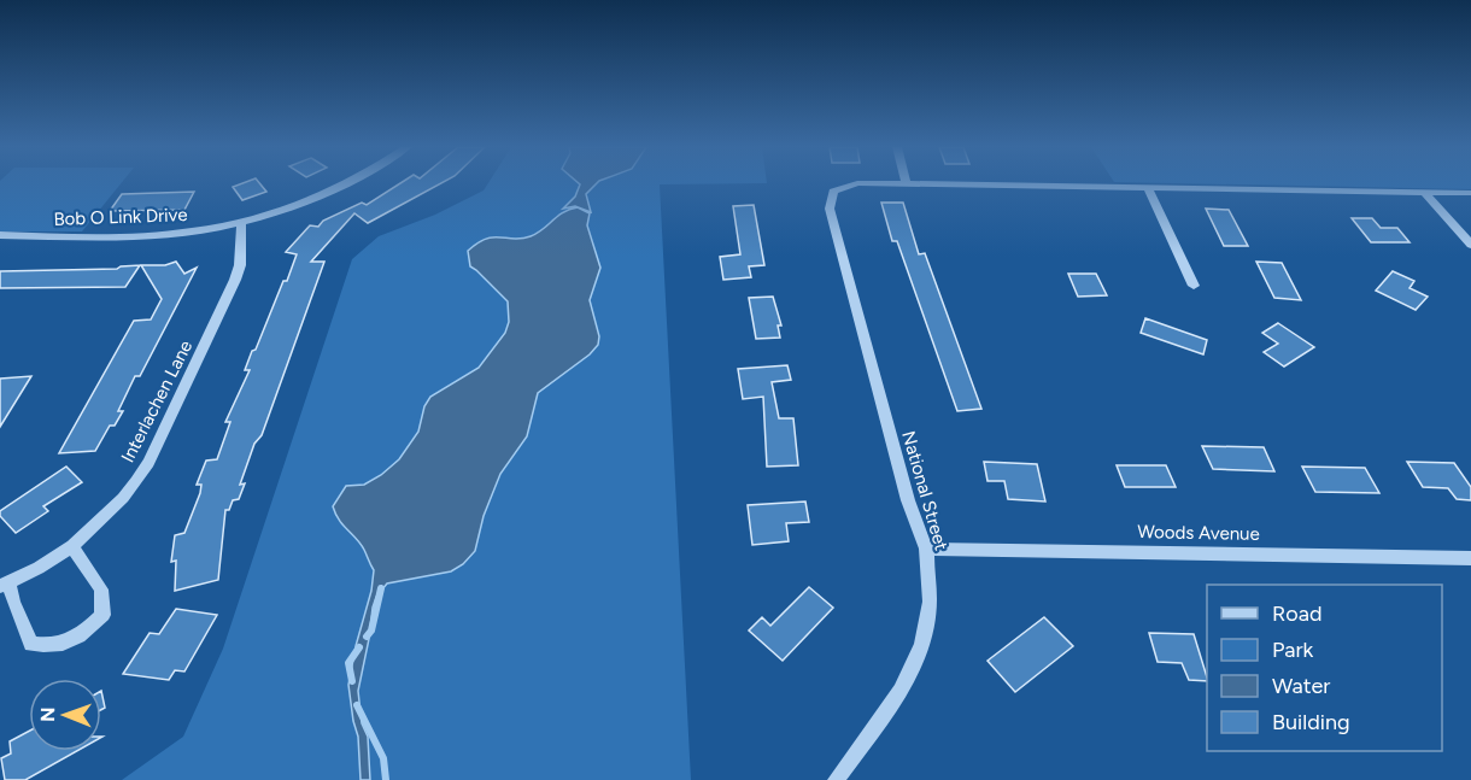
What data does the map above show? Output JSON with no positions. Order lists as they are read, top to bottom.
{
  "streets": {
    "street": [
      "Bob O Link Drive",
      "Interlachen Lane",
      "National Street",
      "Woods Avenue"
    ]
  },
  "crossings": [
    ["Bob O Link Drive", "Interlachen Lane"],
    ["National Street", "Woods Avenue"]
  ],
  "legend": [
    "Road",
    "Park",
    "Water",
    "Building"
  ],
  "north": "left"
}
